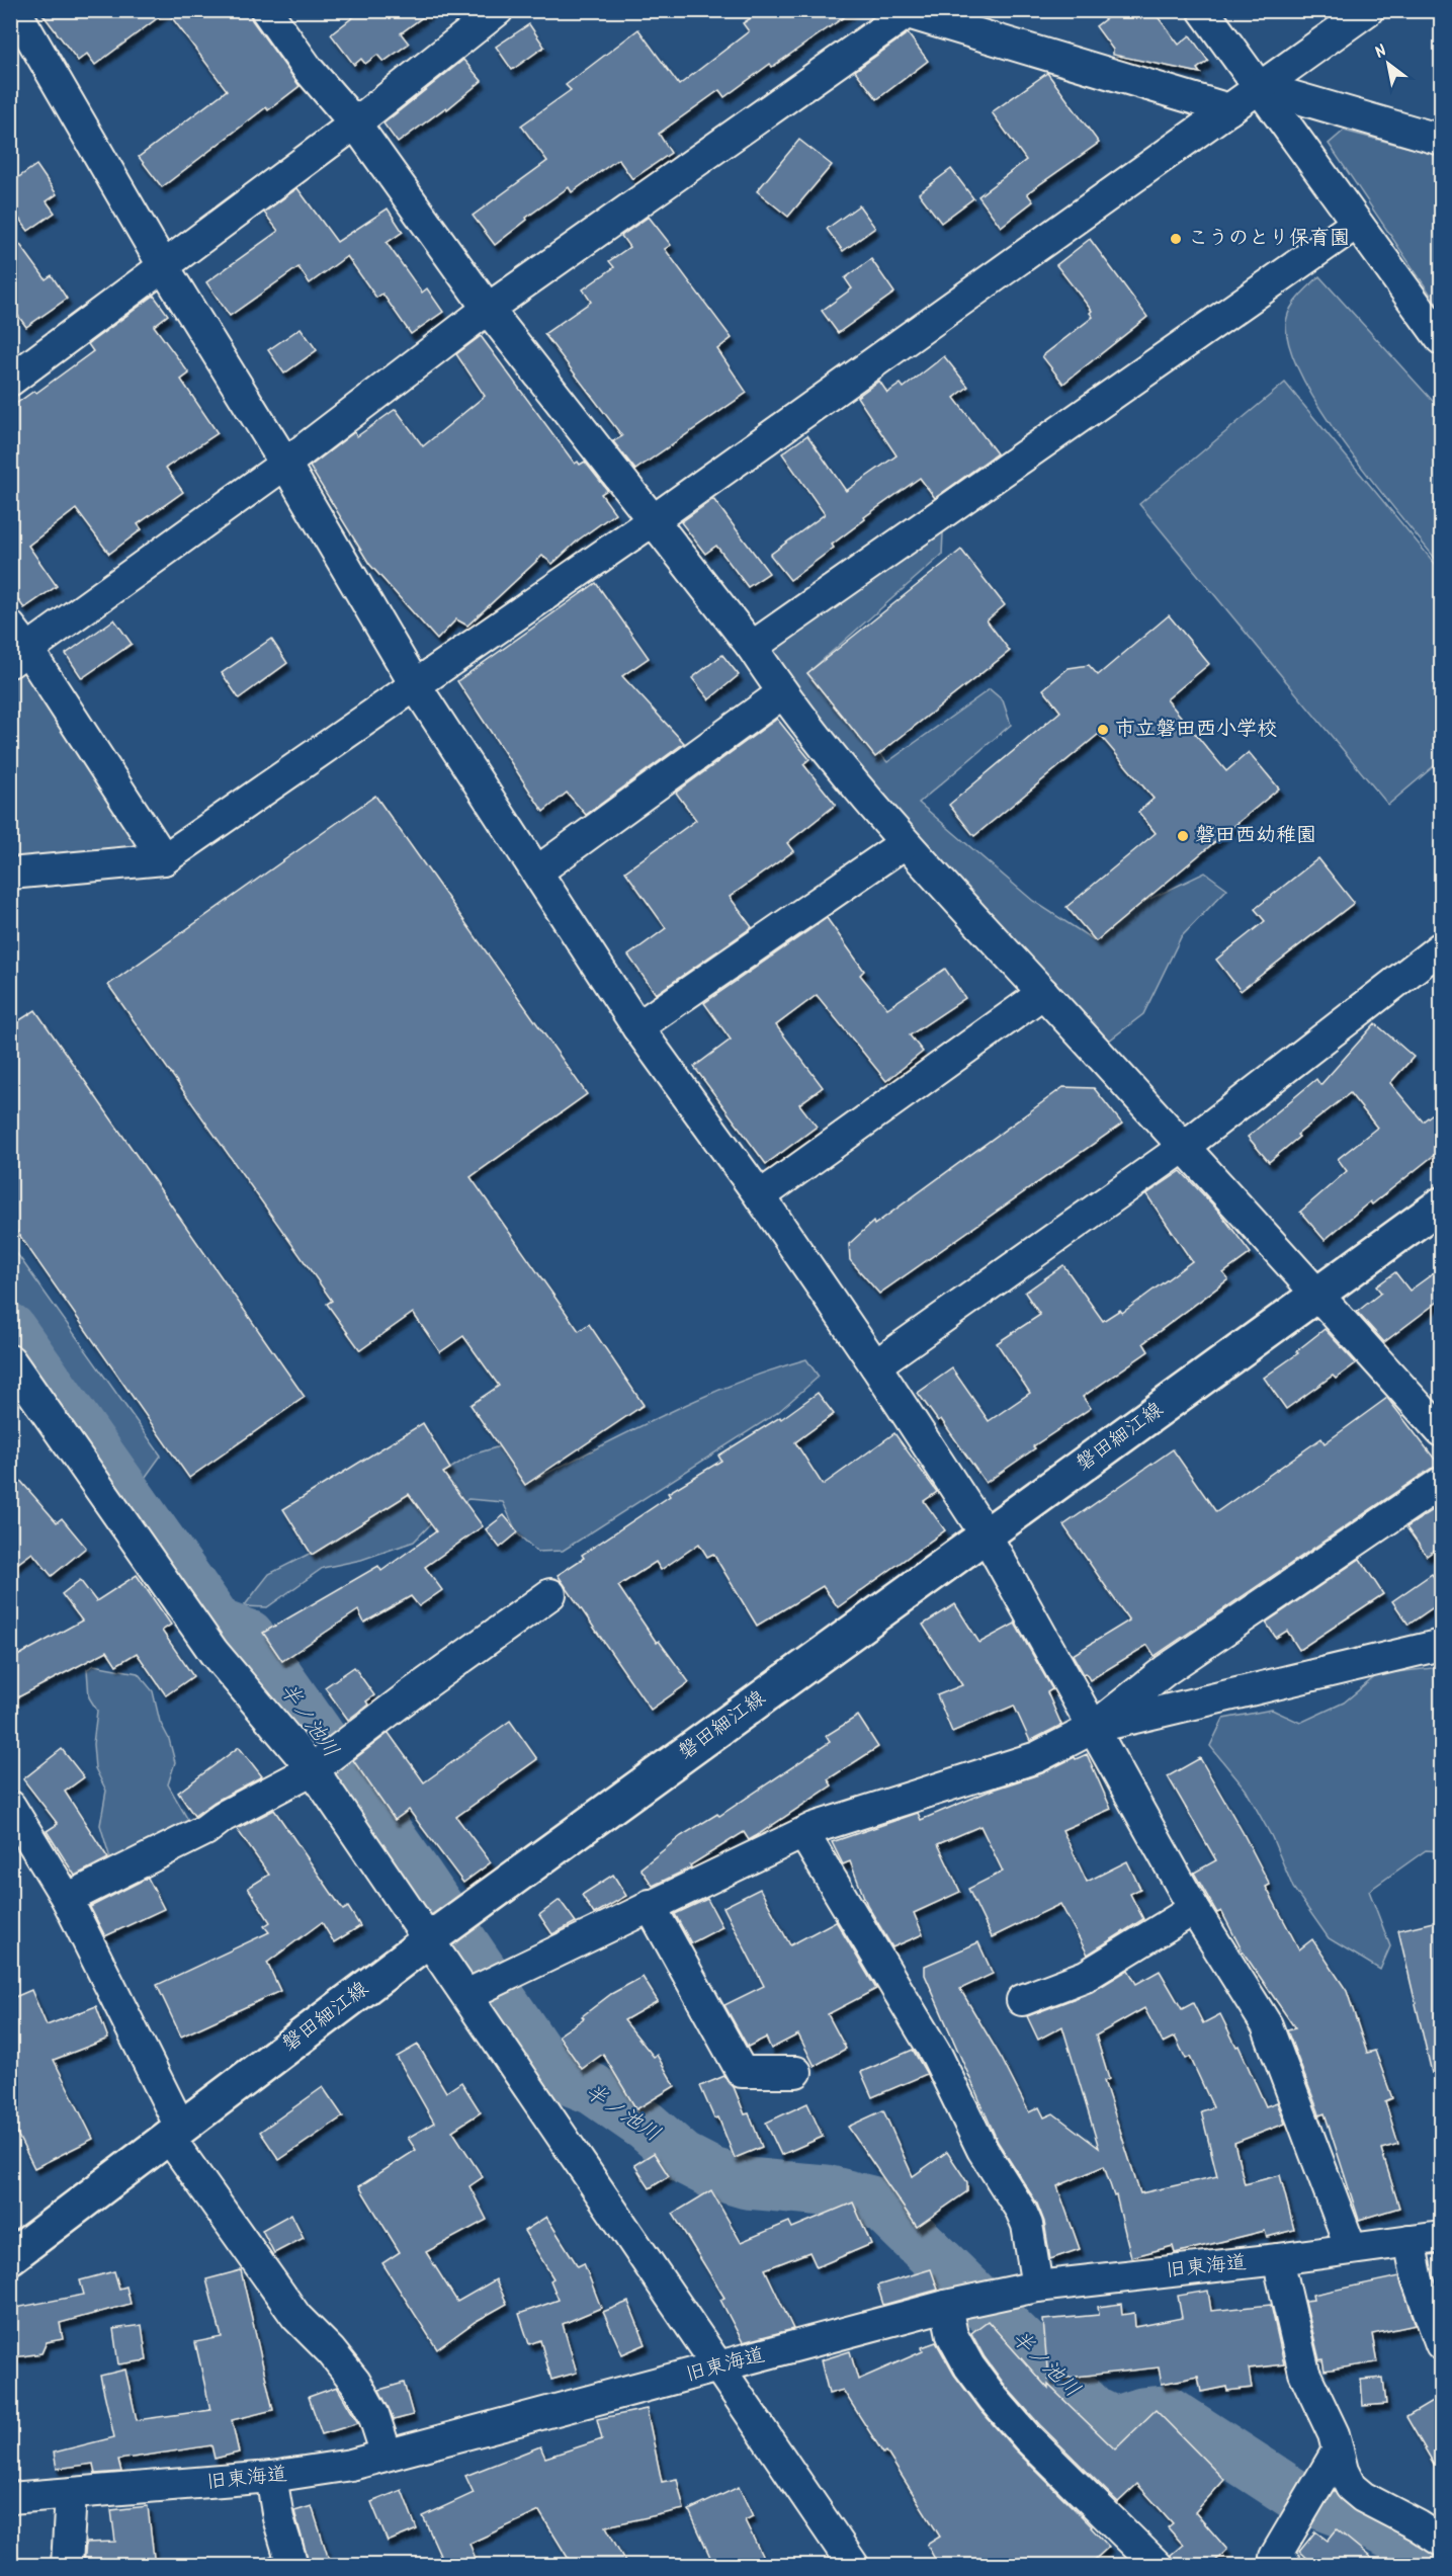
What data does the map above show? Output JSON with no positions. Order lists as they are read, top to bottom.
{
  "streets": {
    "main road": ["磐田細江線"],
    "street": ["旧東海道"]
  },
  "water": ["半ノ池川"],
  "places": ["こうのとり保育園", "市立磐田西小学校", "磐田西幼稚園"],
  "north": "top left"
}
